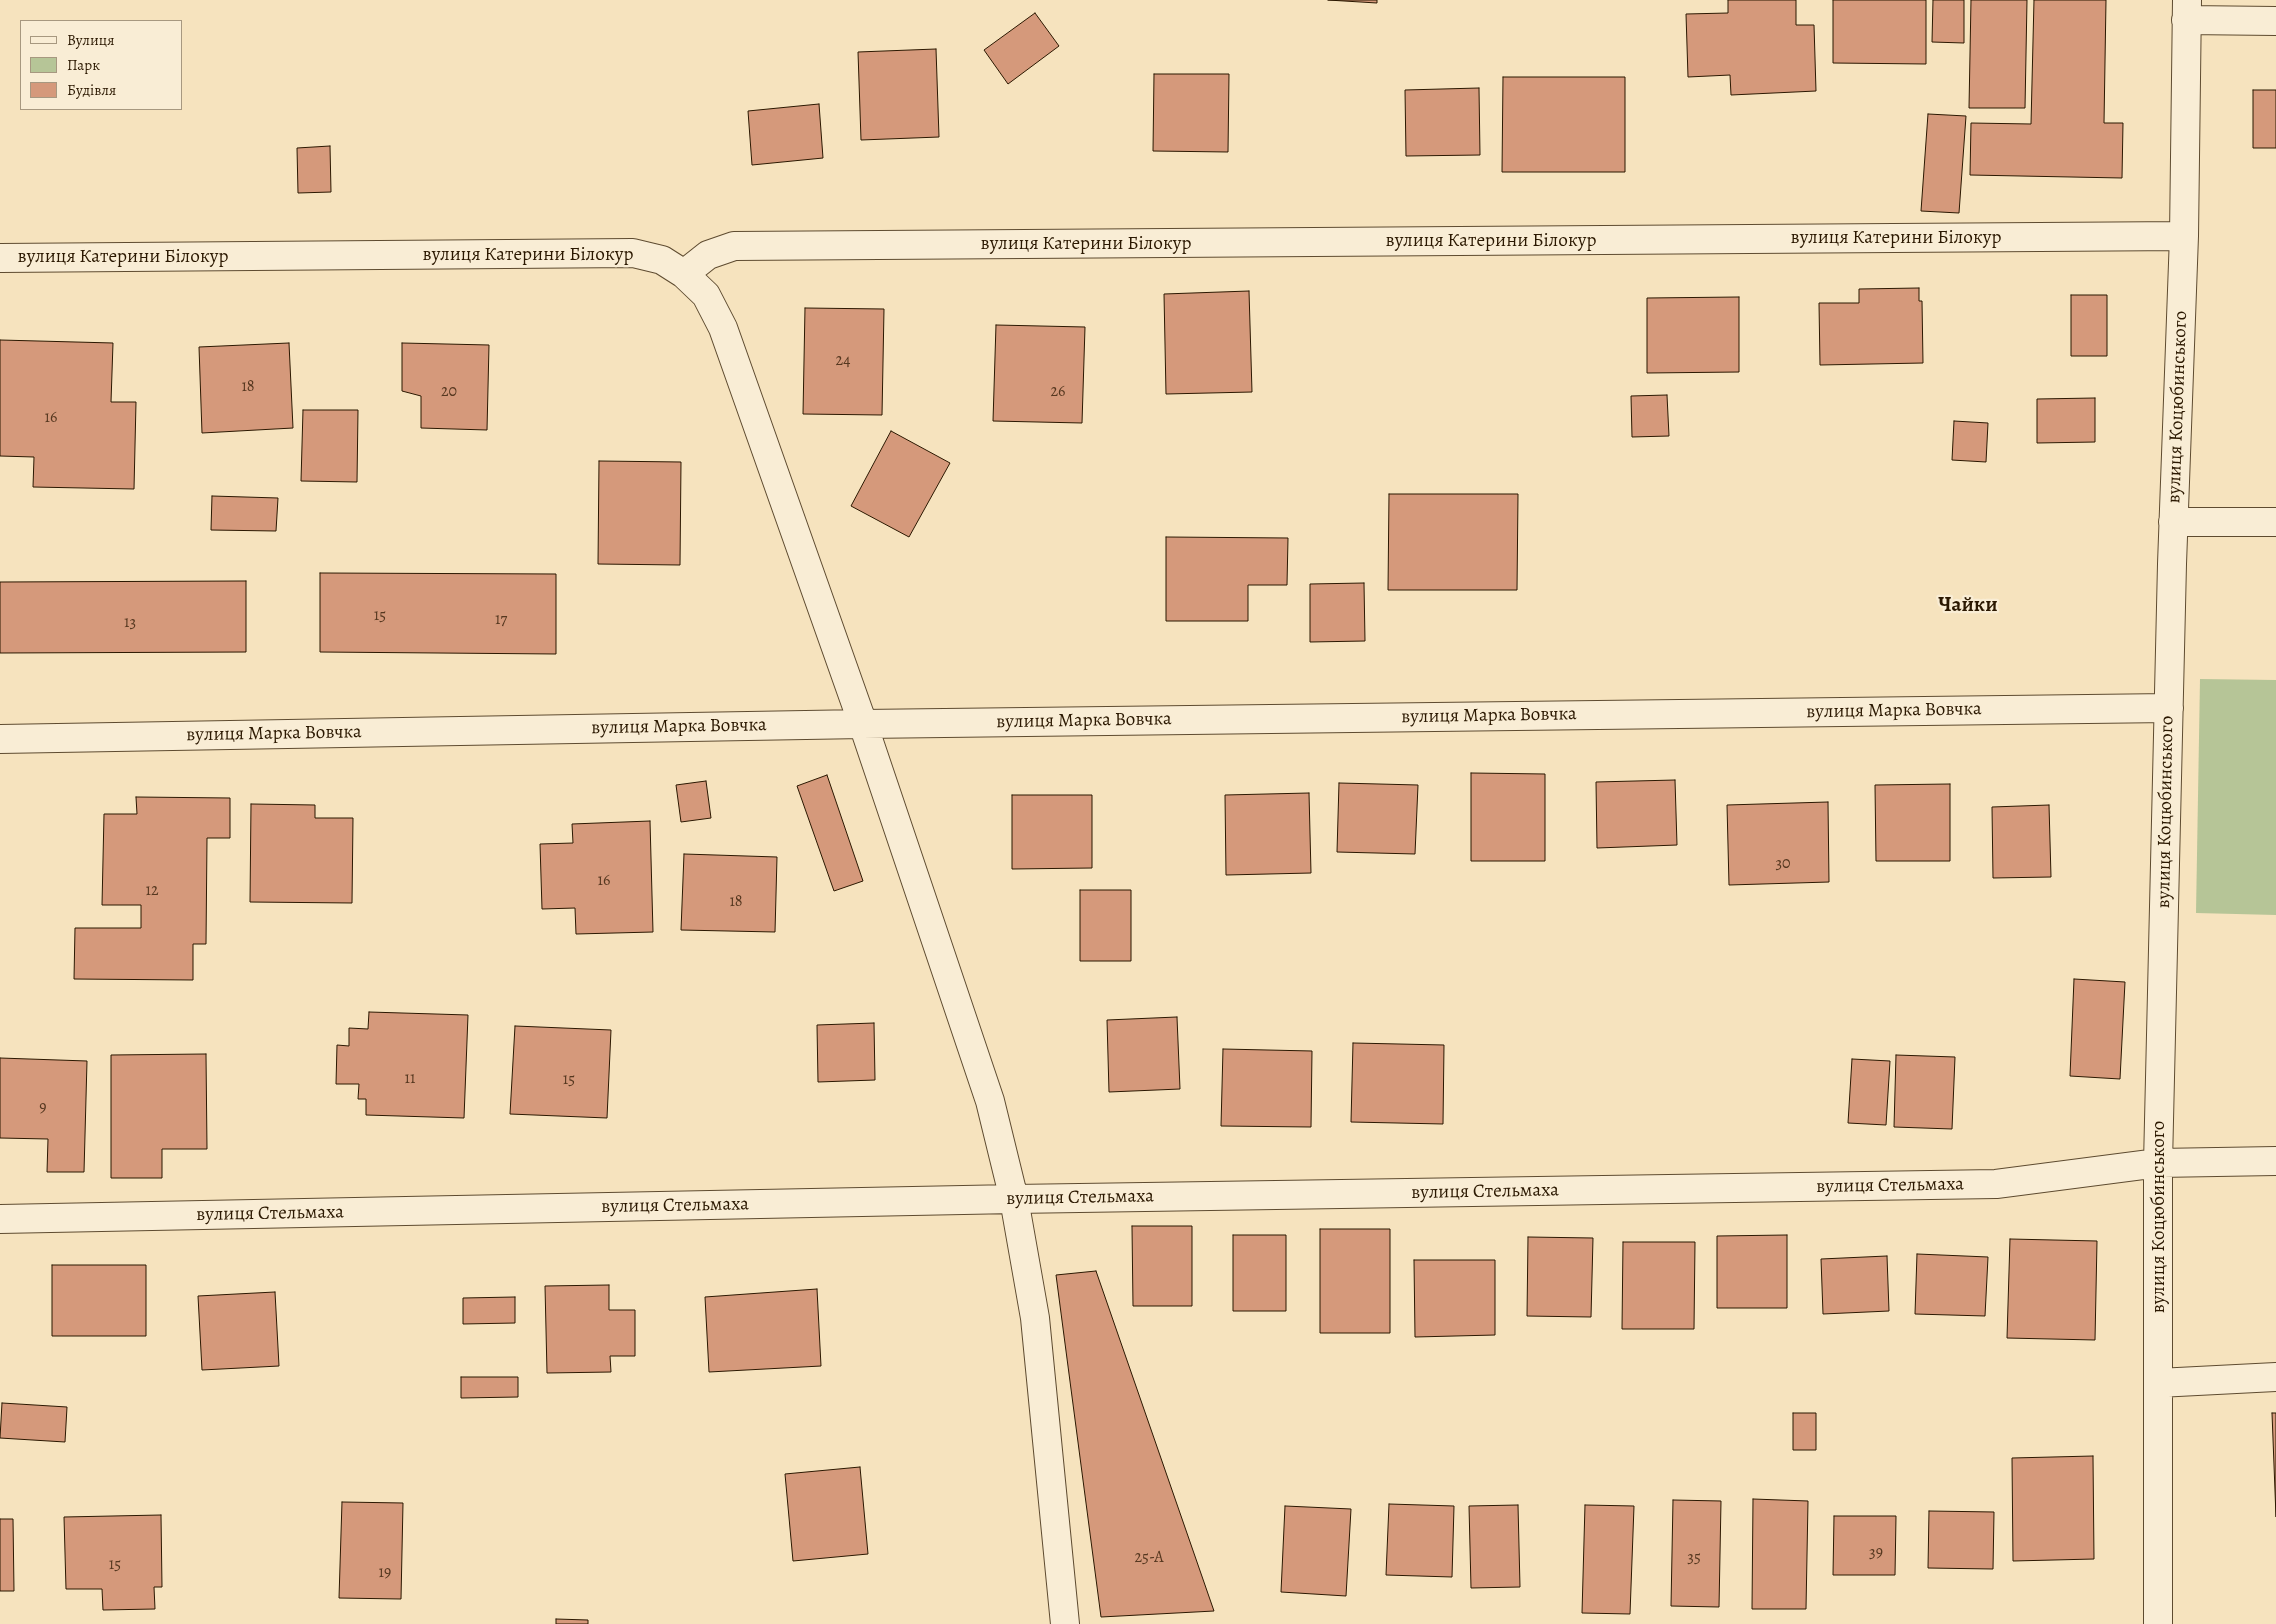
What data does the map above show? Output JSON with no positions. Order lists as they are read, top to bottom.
{
  "streets": {
    "street": [
      "вулиця Катерини Білокур",
      "вулиця Коцюбинського",
      "вулиця Марка Вовчка",
      "вулиця Стельмаха"
    ]
  },
  "crossings": [
    ["вулиця Катерини Білокур", "вулиця Коцюбинського"],
    ["вулиця Коцюбинського", "вулиця Марка Вовчка"],
    ["вулиця Коцюбинського", "вулиця Стельмаха"]
  ],
  "districts": ["Чайки"],
  "house_numbers": [
    "24",
    "18",
    "20",
    "26",
    "16",
    "15",
    "17",
    "13",
    "30",
    "16",
    "12",
    "18",
    "11",
    "15",
    "9",
    "39",
    "25-А",
    "35",
    "15",
    "19"
  ],
  "legend": ["Вулиця", "Парк", "Будівля"]
}
